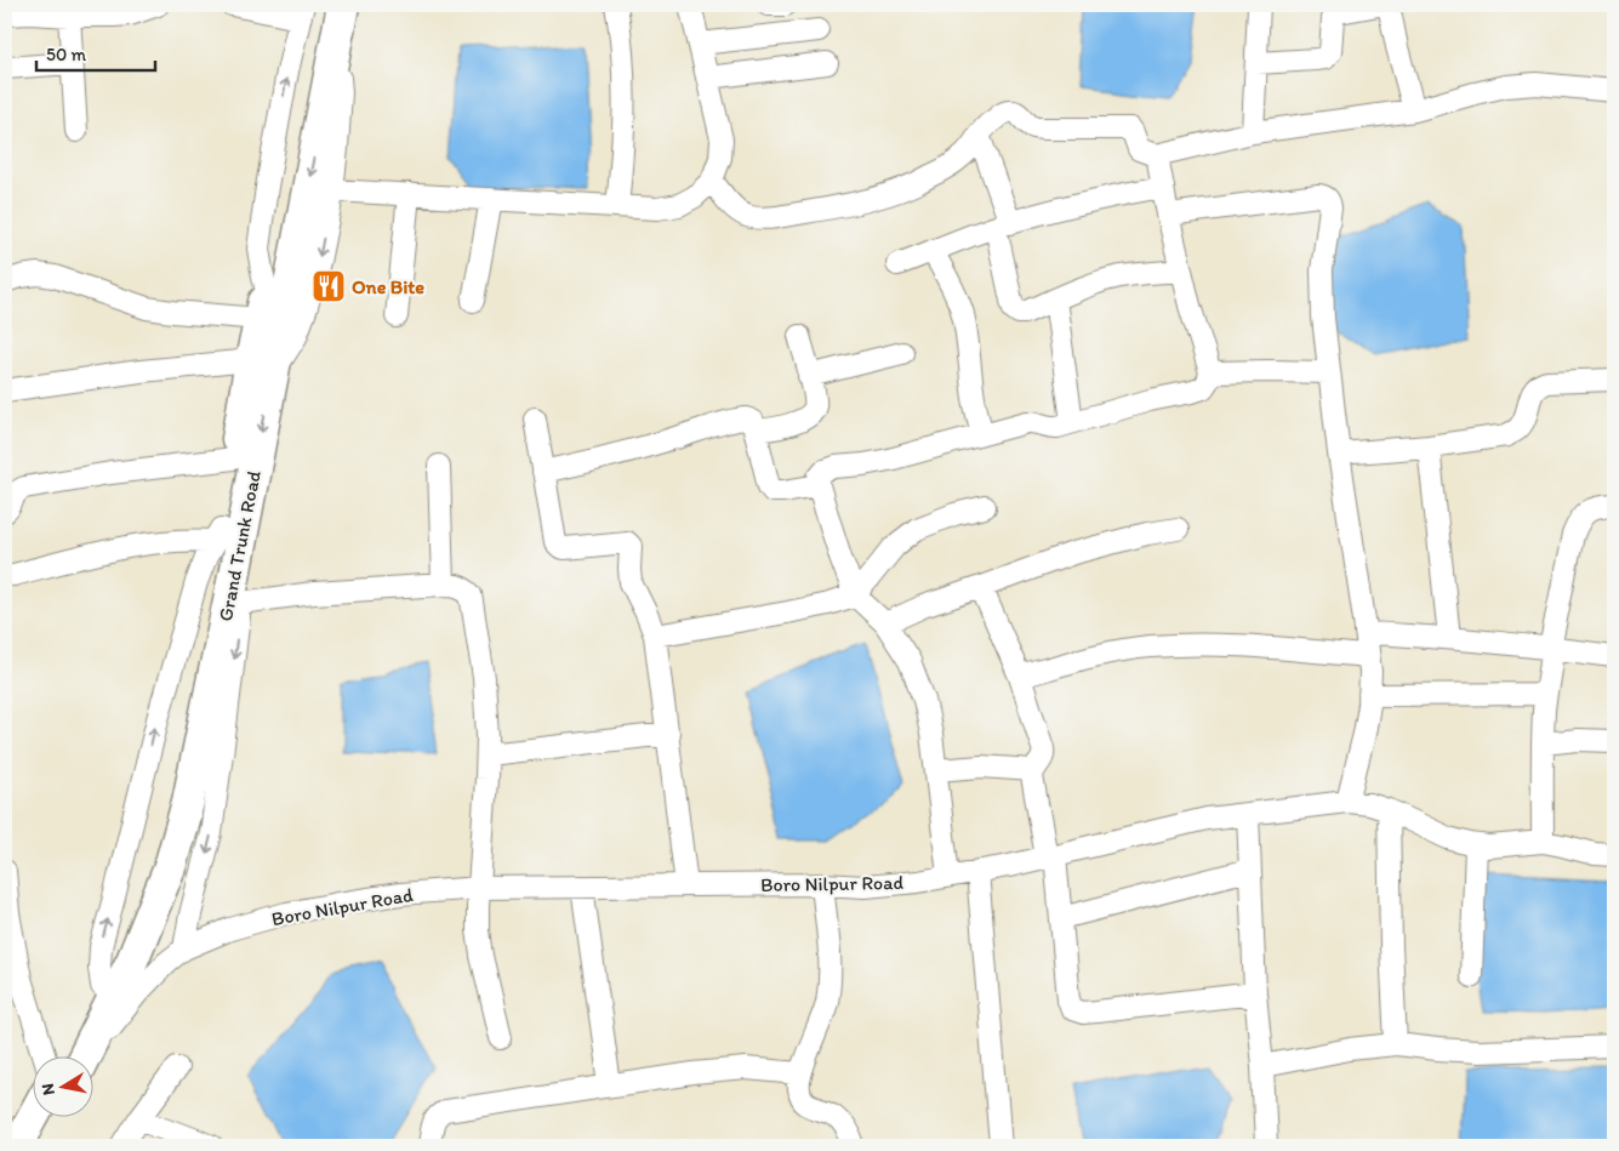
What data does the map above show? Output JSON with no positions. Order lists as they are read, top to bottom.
{
  "streets": {
    "highway": ["Grand Trunk Road"],
    "street": ["Boro Nilpur Road"]
  },
  "places": {
    "restaurant": ["One Bite"]
  },
  "scale_bar": "50 m",
  "north": "left"
}
